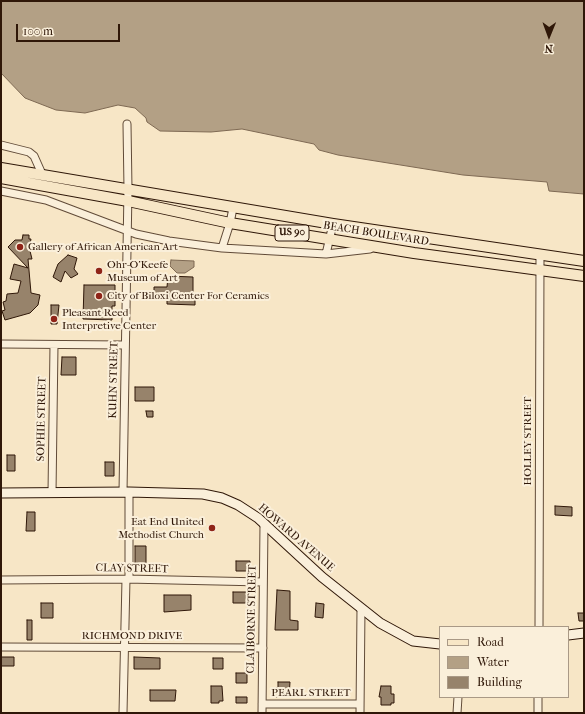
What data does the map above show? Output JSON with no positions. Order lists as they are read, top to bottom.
{
  "streets": {
    "main road": ["US 90", "BEACH BOULEVARD", "HOWARD AVENUE"],
    "street": [
      "KUHN STREET",
      "SOPHIE STREET",
      "HOLLEY STREET",
      "CLAY STREET",
      "CLAIBORNE STREET",
      "RICHMOND DRIVE",
      "PEARL STREET"
    ]
  },
  "crossings": [
    ["BEACH BOULEVARD", "KUHN STREET"],
    ["BEACH BOULEVARD", "HOLLEY STREET"],
    ["KUHN STREET", "HOWARD AVENUE"],
    ["KUHN STREET", "CLAY STREET"],
    ["KUHN STREET", "RICHMOND DRIVE"],
    ["SOPHIE STREET", "HOWARD AVENUE"],
    ["HOWARD AVENUE", "CLAIBORNE STREET"],
    ["CLAY STREET", "CLAIBORNE STREET"],
    ["CLAIBORNE STREET", "RICHMOND DRIVE"],
    ["CLAIBORNE STREET", "PEARL STREET"]
  ],
  "places": [
    "Gallery of African American Art",
    "Ohr-O’Keefe Museum of Art",
    "City of Biloxi Center For Ceramics",
    "Pleasant Reed Interpretive Center",
    "Eat End United Methodist Church"
  ],
  "legend": ["Road", "Water", "Building"],
  "scale_bar": "100 m",
  "north": "bottom"
}
